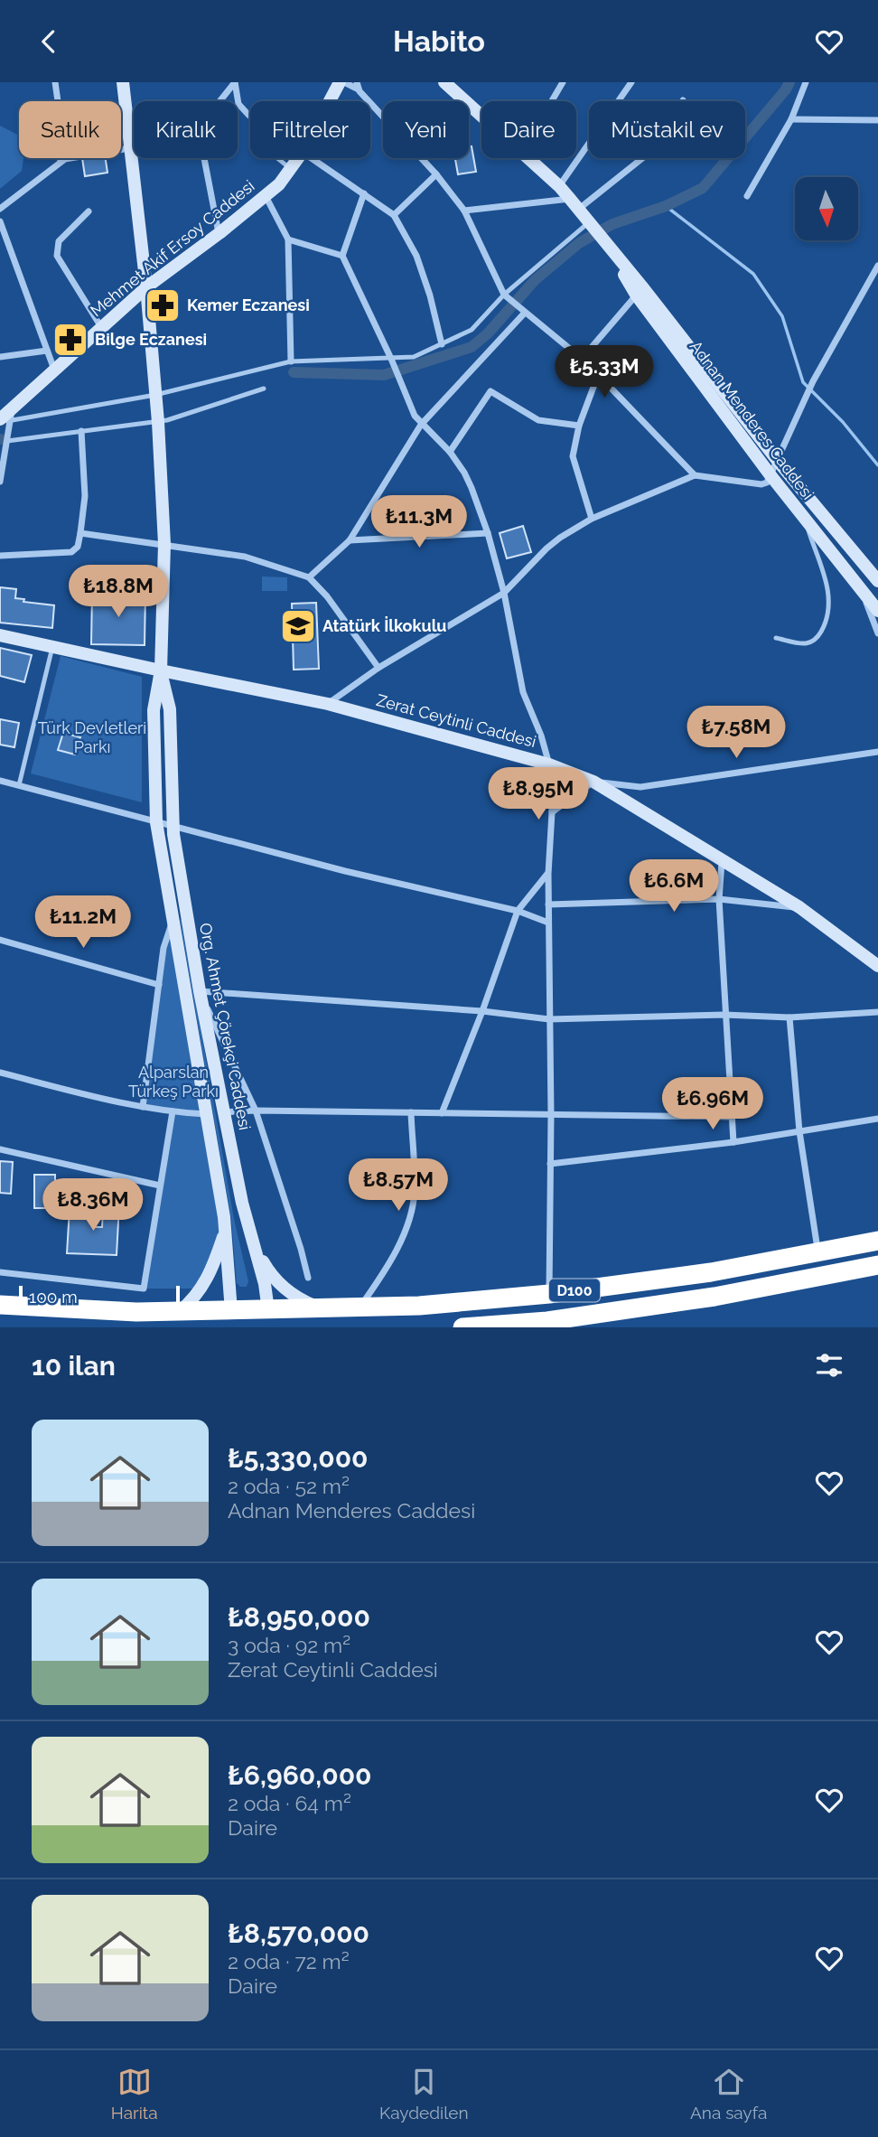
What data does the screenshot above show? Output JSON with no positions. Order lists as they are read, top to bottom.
{
  "streets": {
    "highway": ["D100"],
    "main road": [
      "Mehmet Akif Ersoy Caddesi",
      "Adnan Menderes Caddesi",
      "Zerat Ceytinli Caddesi",
      "Org. Ahmet Çörekçi Caddesi"
    ]
  },
  "crossings": [
    ["Mehmet Akif Ersoy Caddesi", "Org. Ahmet Çörekçi Caddesi"],
    ["Zerat Ceytinli Caddesi", "Org. Ahmet Çörekçi Caddesi"],
    ["Org. Ahmet Çörekçi Caddesi", "D100"]
  ],
  "parks": ["Türk Devletleri Parkı", "Alparslan Türkeş Parkı"],
  "places": {
    "pharmacy": ["Kemer Eczanesi", "Bilge Eczanesi"],
    "school or university": ["Atatürk İlkokulu"]
  },
  "scale_bar": "100 m",
  "north": "bottom",
  "page": {
    "header": "Habito",
    "chip": [
      "Satılık",
      "Kiralık",
      "Filtreler",
      "Yeni",
      "Daire",
      "Müstakil ev"
    ],
    "price": [
      "₺5.33M",
      "₺11.3M",
      "₺18.8M",
      "₺7.58M",
      "₺8.95M",
      "₺6.6M",
      "₺11.2M",
      "₺6.96M",
      "₺8.57M",
      "₺8.36M"
    ],
    "scale": "100 m",
    "heading": "10 ilan",
    "list": [
      {
        "name": "₺5,330,000",
        "note": "2 oda · 52 m² · Adnan Menderes Caddesi"
      },
      {
        "name": "₺8,950,000",
        "note": "3 oda · 92 m² · Zerat Ceytinli Caddesi"
      },
      {
        "name": "₺6,960,000",
        "note": "2 oda · 64 m² · Daire"
      },
      {
        "name": "₺8,570,000",
        "note": "2 oda · 72 m² · Daire"
      }
    ],
    "tabs": ["Harita", "Kaydedilen", "Ana sayfa"]
  }
}
